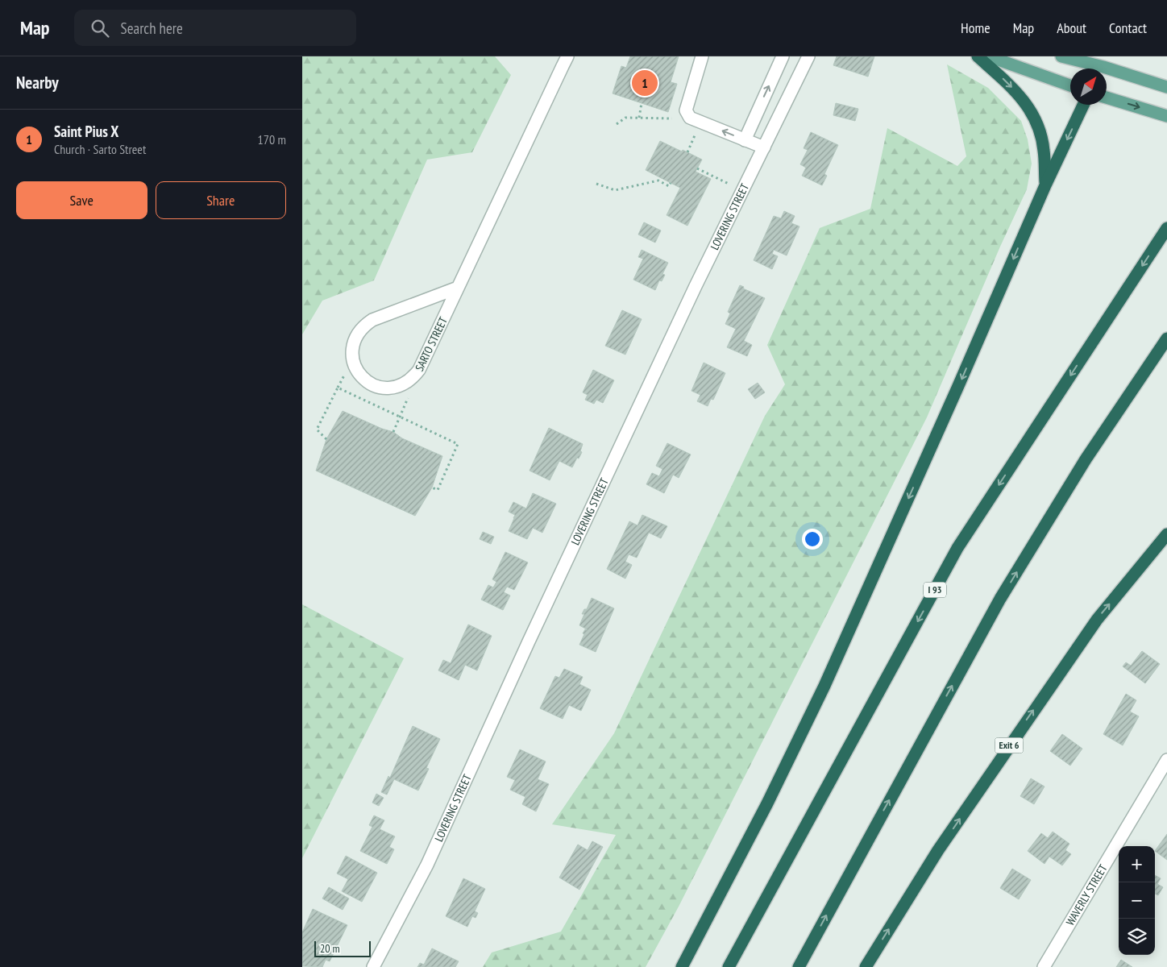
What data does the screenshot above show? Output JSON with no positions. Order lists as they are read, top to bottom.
{
  "streets": {
    "highway": ["I 93", "Exit 6"],
    "street": ["LOVERING STREET", "SARTO STREET", "WAVERLY STREET"]
  },
  "scale_bar": "20 m",
  "north": "top right",
  "page": {
    "header": "Map",
    "search": "Search here",
    "nav": [
      "Home",
      "Map",
      "About",
      "Contact"
    ],
    "heading": "Nearby",
    "pins": "1",
    "list": [
      {
        "mark": "1",
        "name": "Saint Pius X",
        "note": "Church · Sarto Street",
        "value": "170 m"
      }
    ],
    "buttons": ["Save", "Share"],
    "map_buttons": ["+", "−"],
    "scale": "20 m"
  }
}
